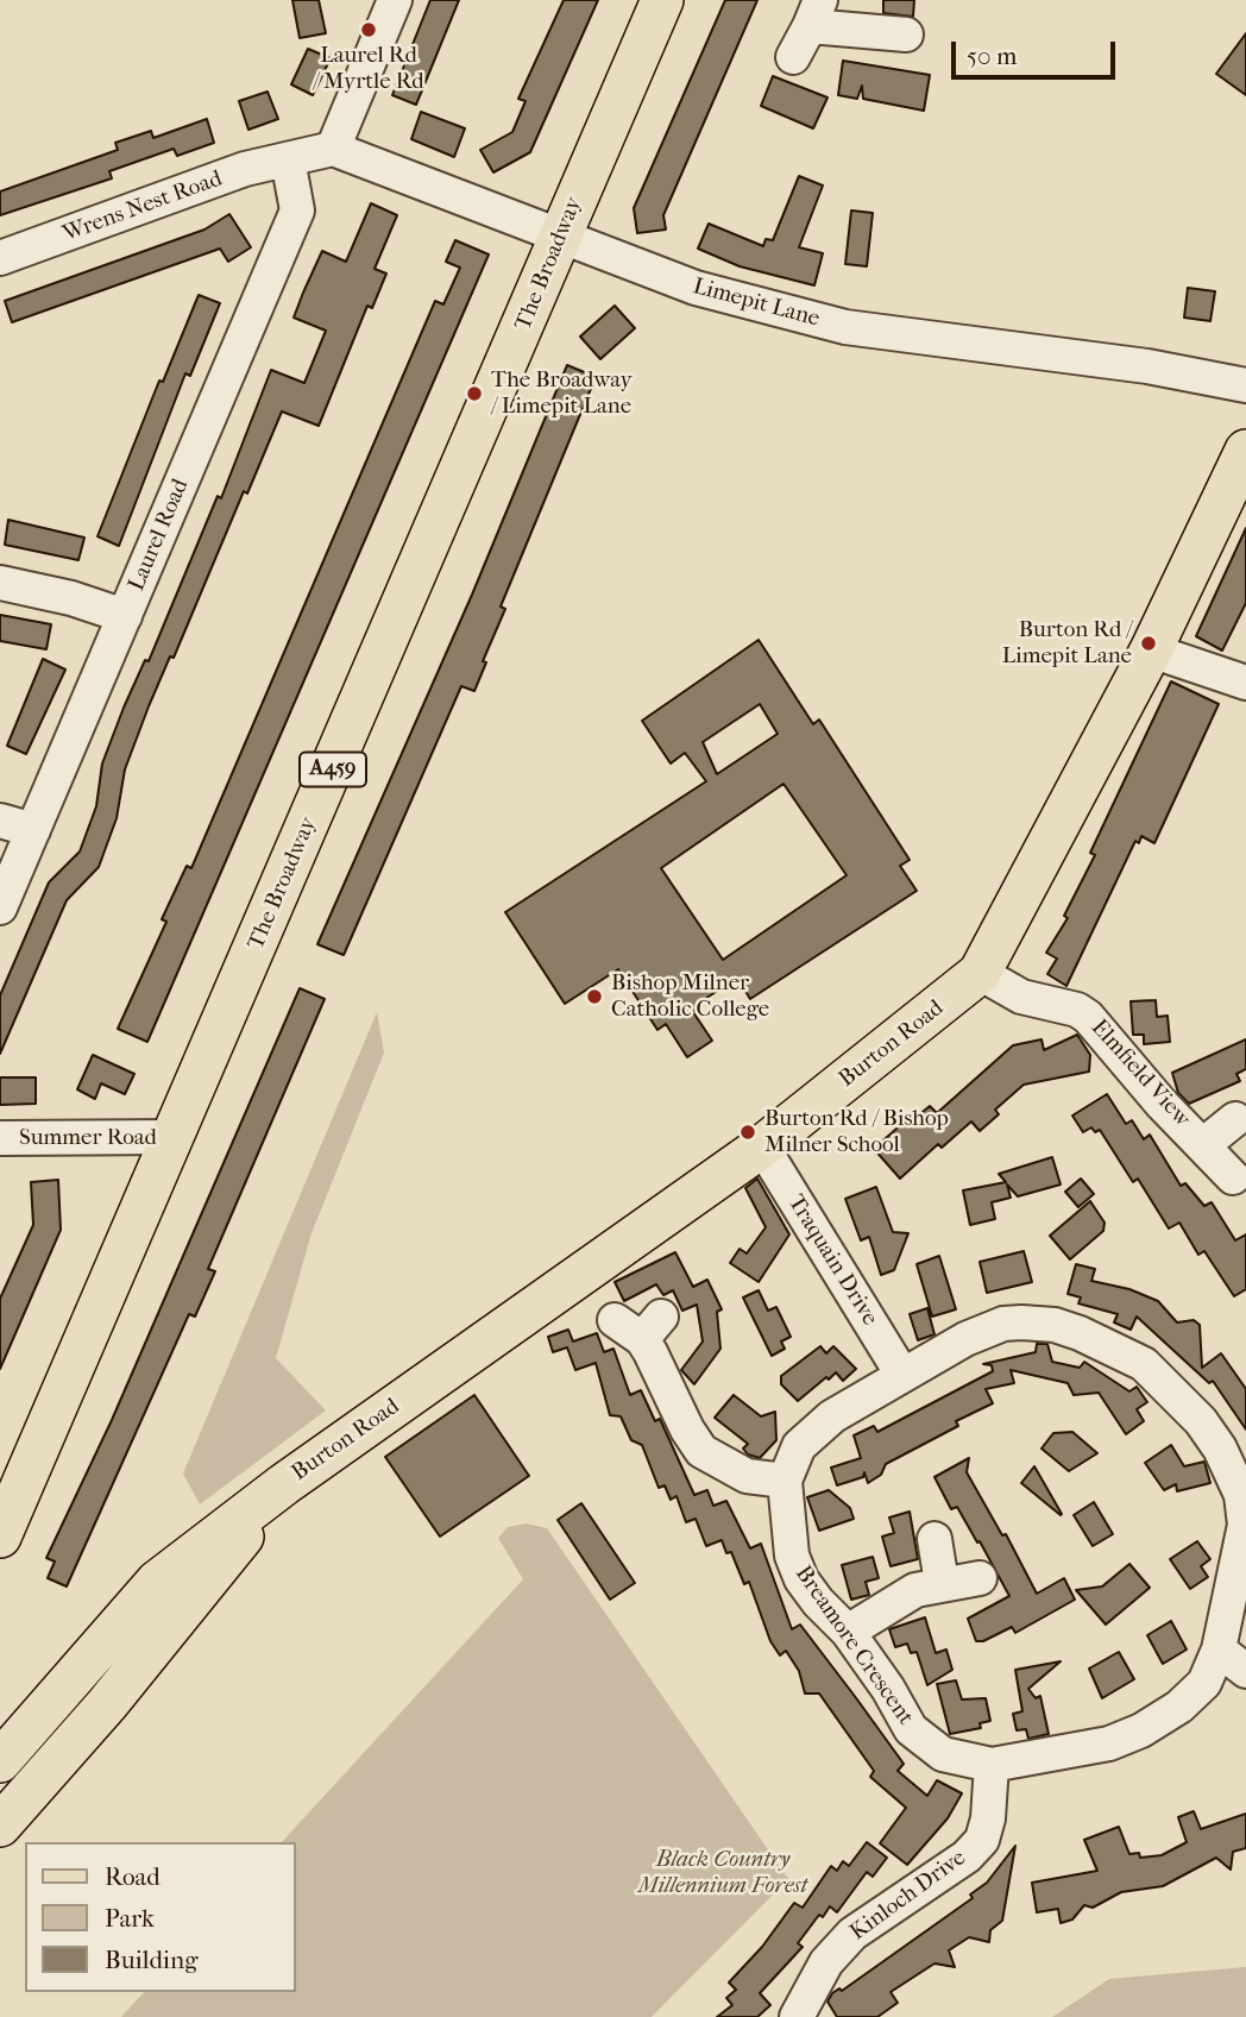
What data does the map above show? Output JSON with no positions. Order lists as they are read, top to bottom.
{
  "streets": {
    "main road": ["The Broadway", "A459", "Burton Road"],
    "street": [
      "Wrens Nest Road",
      "Limepit Lane",
      "Laurel Road",
      "Elmfield View",
      "Summer Road",
      "Traquain Drive",
      "Breamore Crescent",
      "Kinloch Drive"
    ]
  },
  "crossings": [
    ["Wrens Nest Road", "Laurel Road"],
    ["The Broadway", "Limepit Lane"],
    ["The Broadway", "Summer Road"],
    ["Burton Road", "Elmfield View"],
    ["Burton Road", "Traquain Drive"],
    ["Traquain Drive", "Breamore Crescent"],
    ["Breamore Crescent", "Kinloch Drive"]
  ],
  "parks": ["Black Country Millennium Forest"],
  "places": [
    "Laurel Rd / Myrtle Rd",
    "The Broadway / Limepit Lane",
    "Burton Rd / Limepit Lane",
    "Bishop Milner Catholic College",
    "Burton Rd / Bishop Milner School"
  ],
  "legend": ["Road", "Park", "Building"],
  "scale_bar": "50 m"
}
